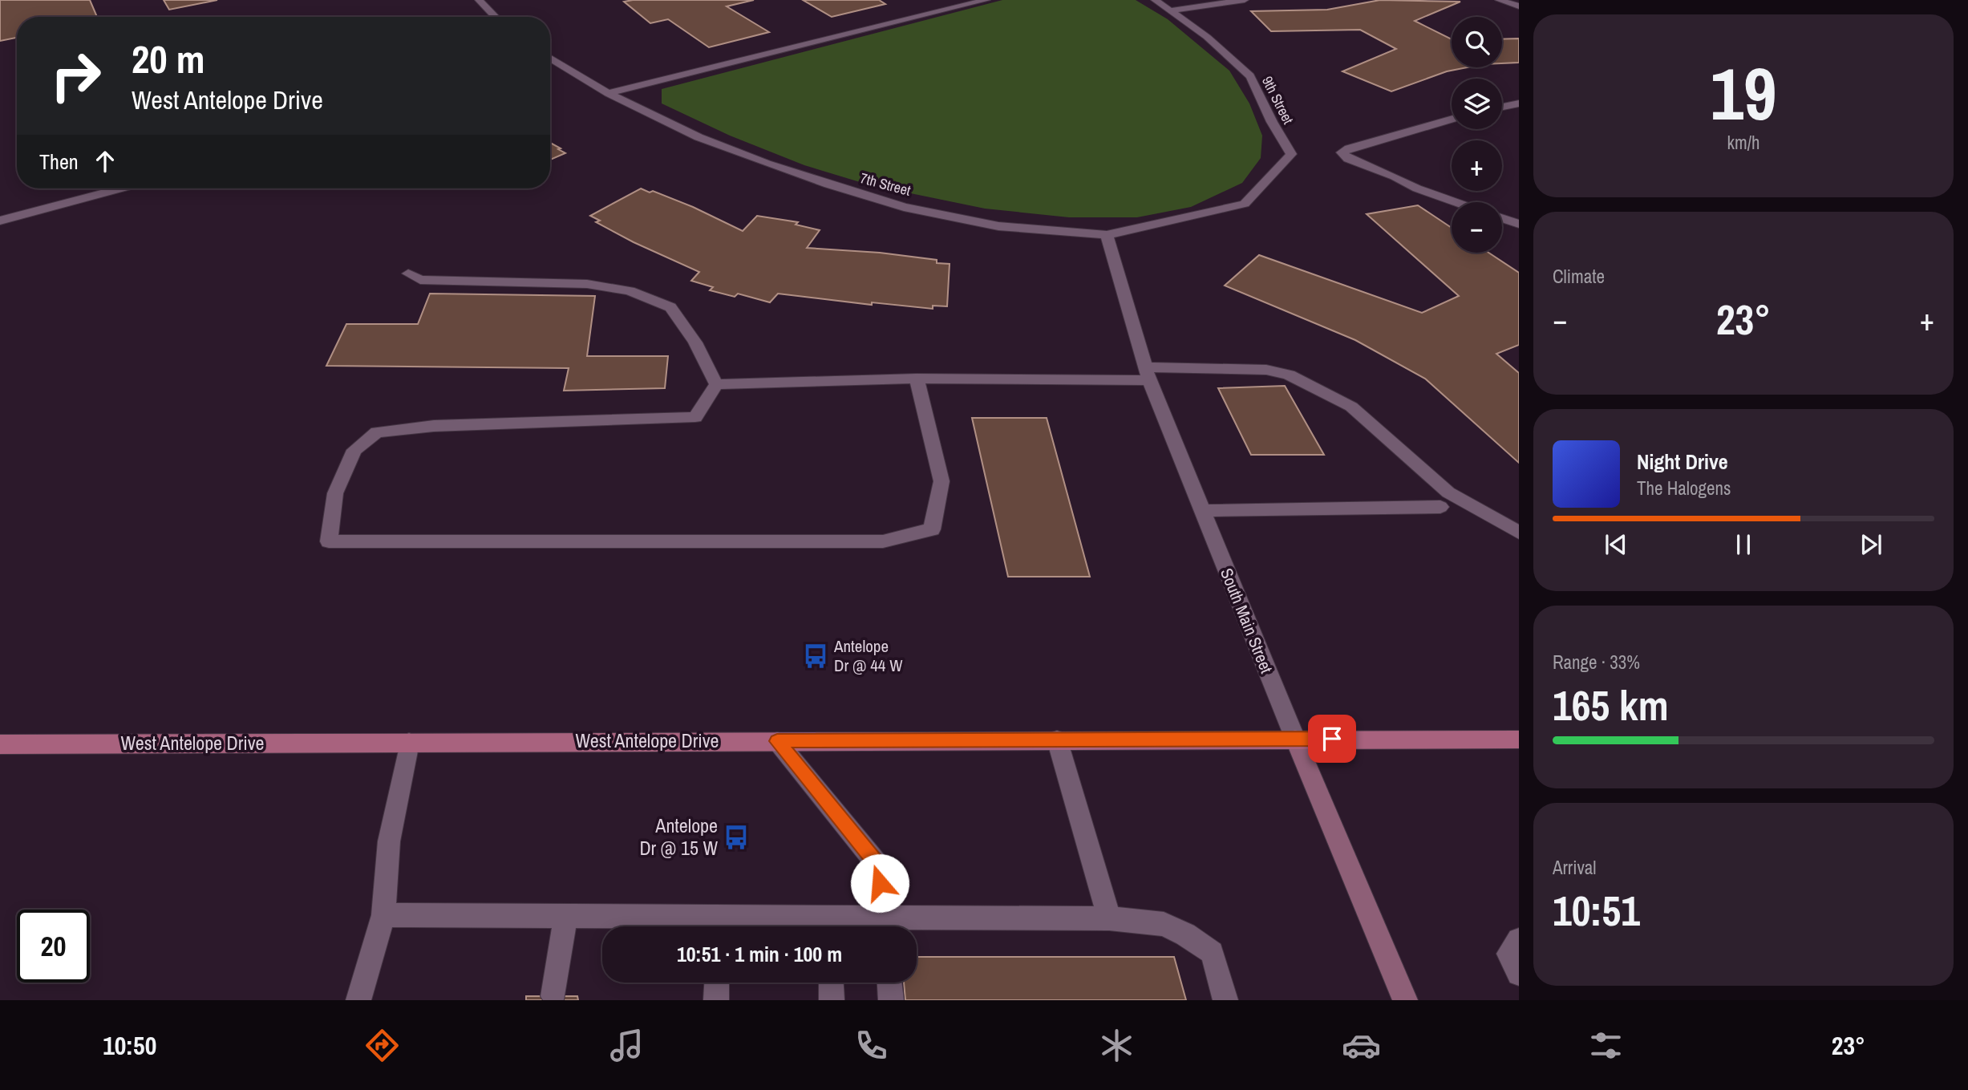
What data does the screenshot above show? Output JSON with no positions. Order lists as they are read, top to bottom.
{
  "streets": {
    "main road": ["West Antelope Drive"],
    "street": ["South Main Street"],
    "lane": ["9th Street", "7th Street"]
  },
  "crossings": [
    ["9th Street", "7th Street"],
    ["7th Street", "South Main Street"],
    ["South Main Street", "West Antelope Drive"]
  ],
  "places": {
    "bus stop": ["Antelope Dr @ 44 W", "Antelope Dr @ 15 W"]
  },
  "page": {
    "tile": [
      ["19", "km/h"],
      "Climate",
      ["Range · 33%", "165 km"],
      ["Arrival", "10:51"]
    ],
    "map_buttons": ["+", "−"],
    "turn": ["20 m", "West Antelope Drive"],
    "then": "Then",
    "heat": ["−", "23°", "+"],
    "song": ["Night Drive", "The Halogens"],
    "limit": "20",
    "trip": "10:51 · 1 min · 100 m",
    "tabs": ["10:50", "23°"]
  }
}
